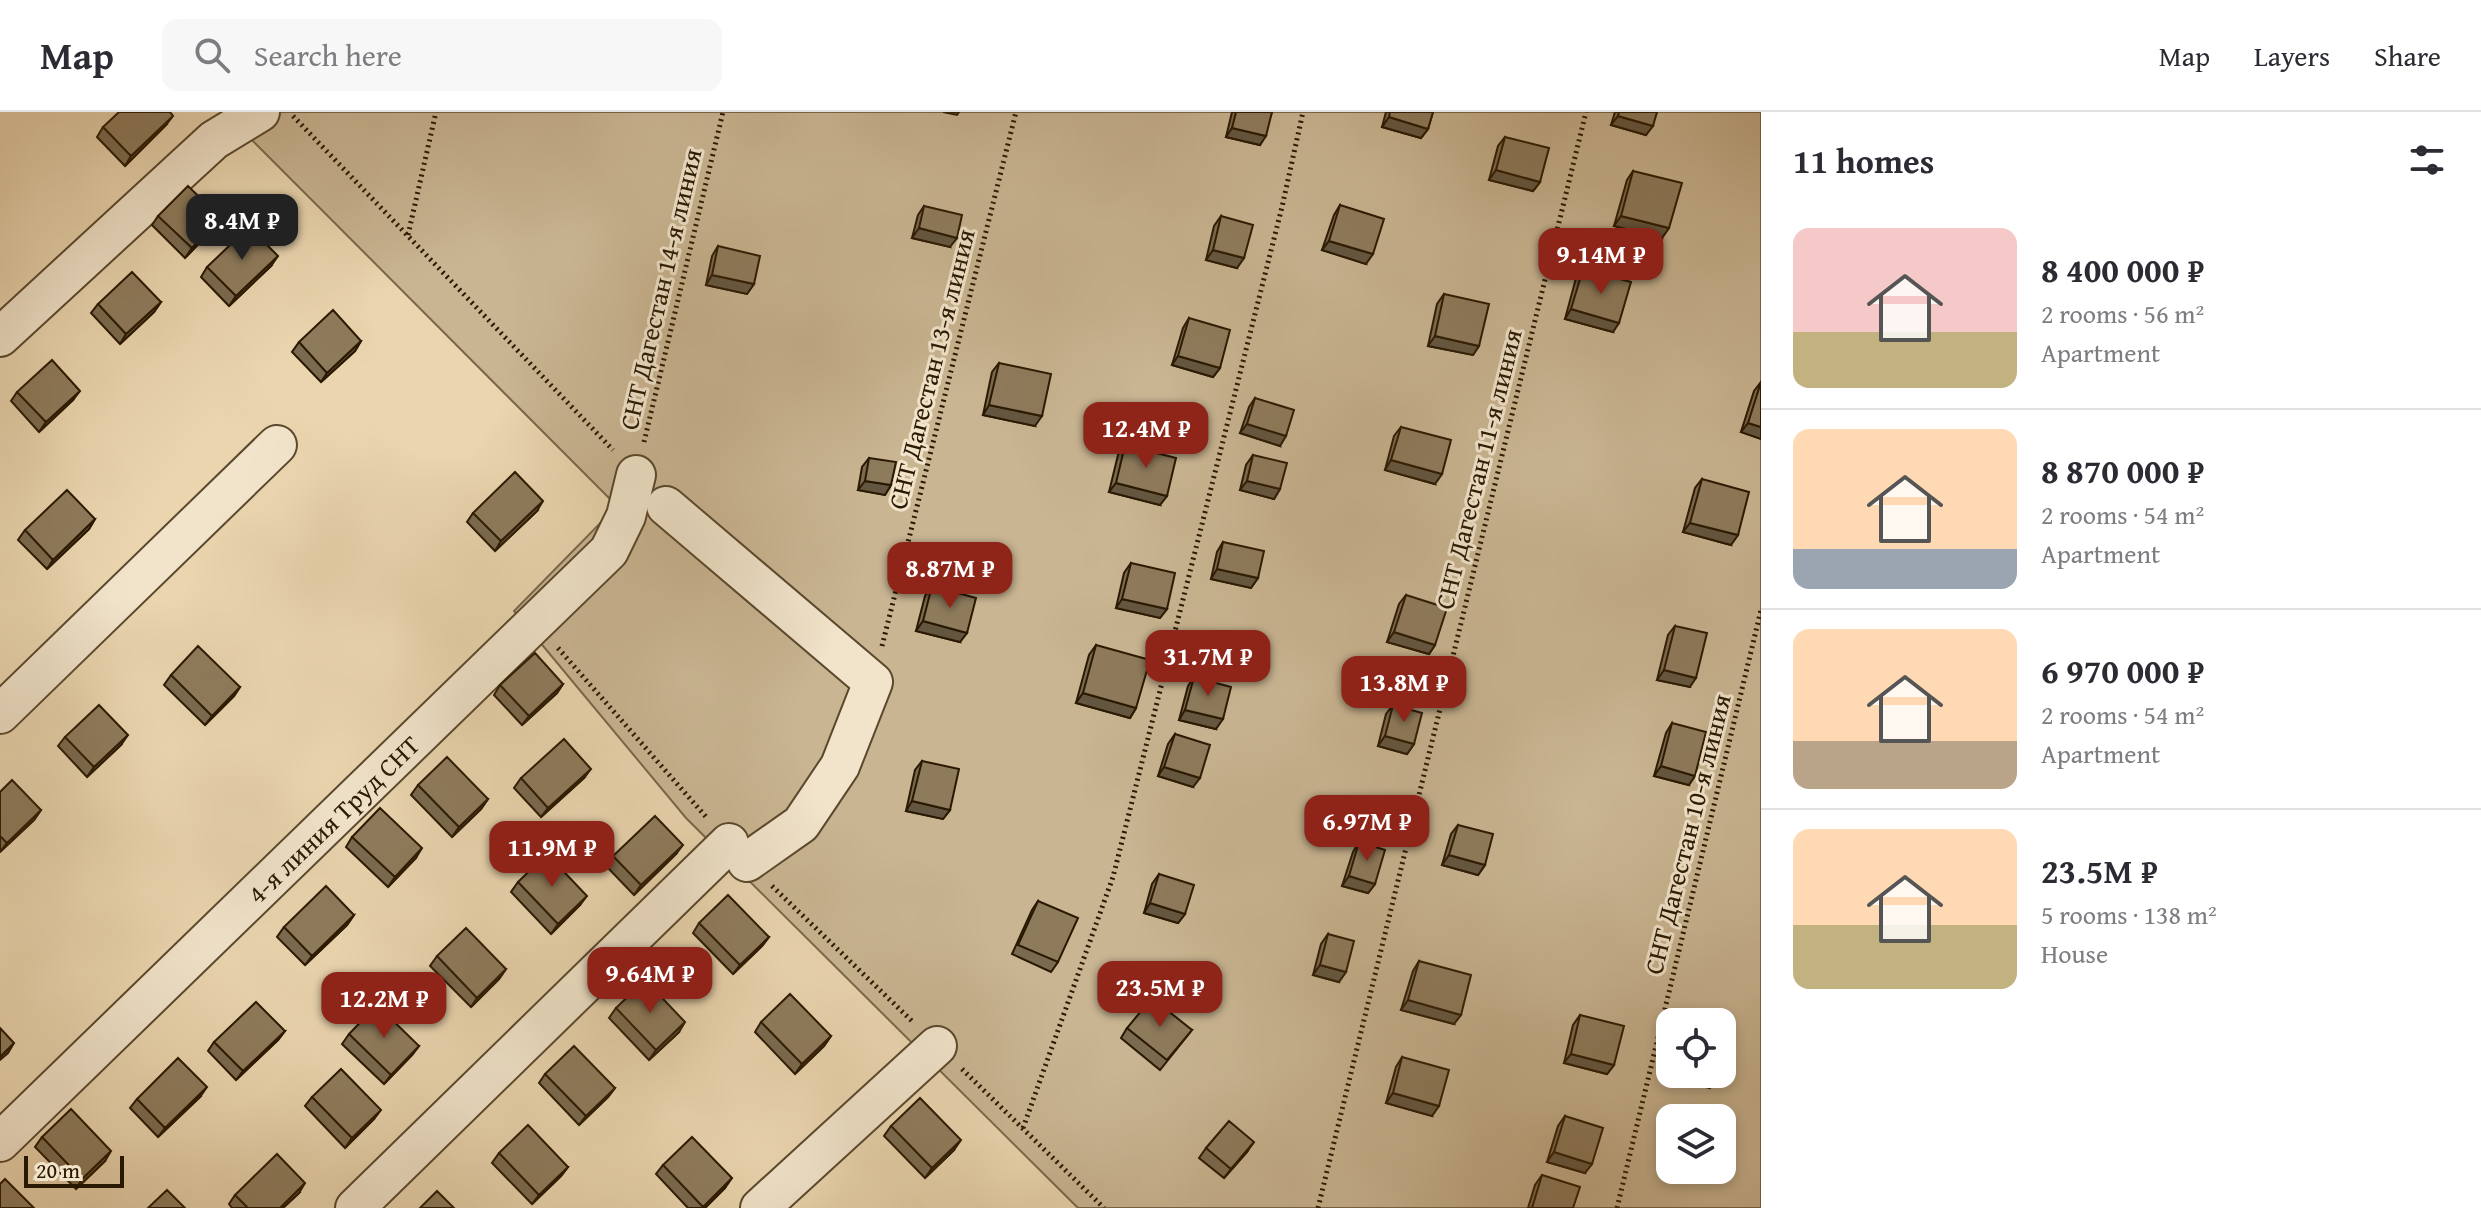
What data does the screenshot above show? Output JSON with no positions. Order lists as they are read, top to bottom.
{
  "streets": {
    "street": ["4-я линия Труд СНТ"],
    "path": [
      "СНТ Дагестан 14-я линия",
      "СНТ Дагестан 13-я линия",
      "СНТ Дагестан 11-я линия",
      "СНТ Дагестан 10-я линия"
    ]
  },
  "crossings": [
    ["СНТ Дагестан 14-я линия", "4-я линия Труд СНТ"]
  ],
  "scale_bar": "20 m",
  "page": {
    "header": "Map",
    "search": "Search here",
    "nav": ["Map", "Layers", "Share"],
    "heading": "11 homes",
    "price": [
      "8.4M ₽",
      "9.14M ₽",
      "12.4M ₽",
      "8.87M ₽",
      "31.7M ₽",
      "13.8M ₽",
      "6.97M ₽",
      "11.9M ₽",
      "9.64M ₽",
      "23.5M ₽",
      "12.2M ₽"
    ],
    "list": [
      {
        "name": "8 400 000 ₽",
        "note": "2 rooms · 56 m² · Apartment"
      },
      {
        "name": "8 870 000 ₽",
        "note": "2 rooms · 54 m² · Apartment"
      },
      {
        "name": "6 970 000 ₽",
        "note": "2 rooms · 54 m² · Apartment"
      },
      {
        "name": "23.5M ₽",
        "note": "5 rooms · 138 m² · House"
      }
    ],
    "scale": "20 m"
  }
}
